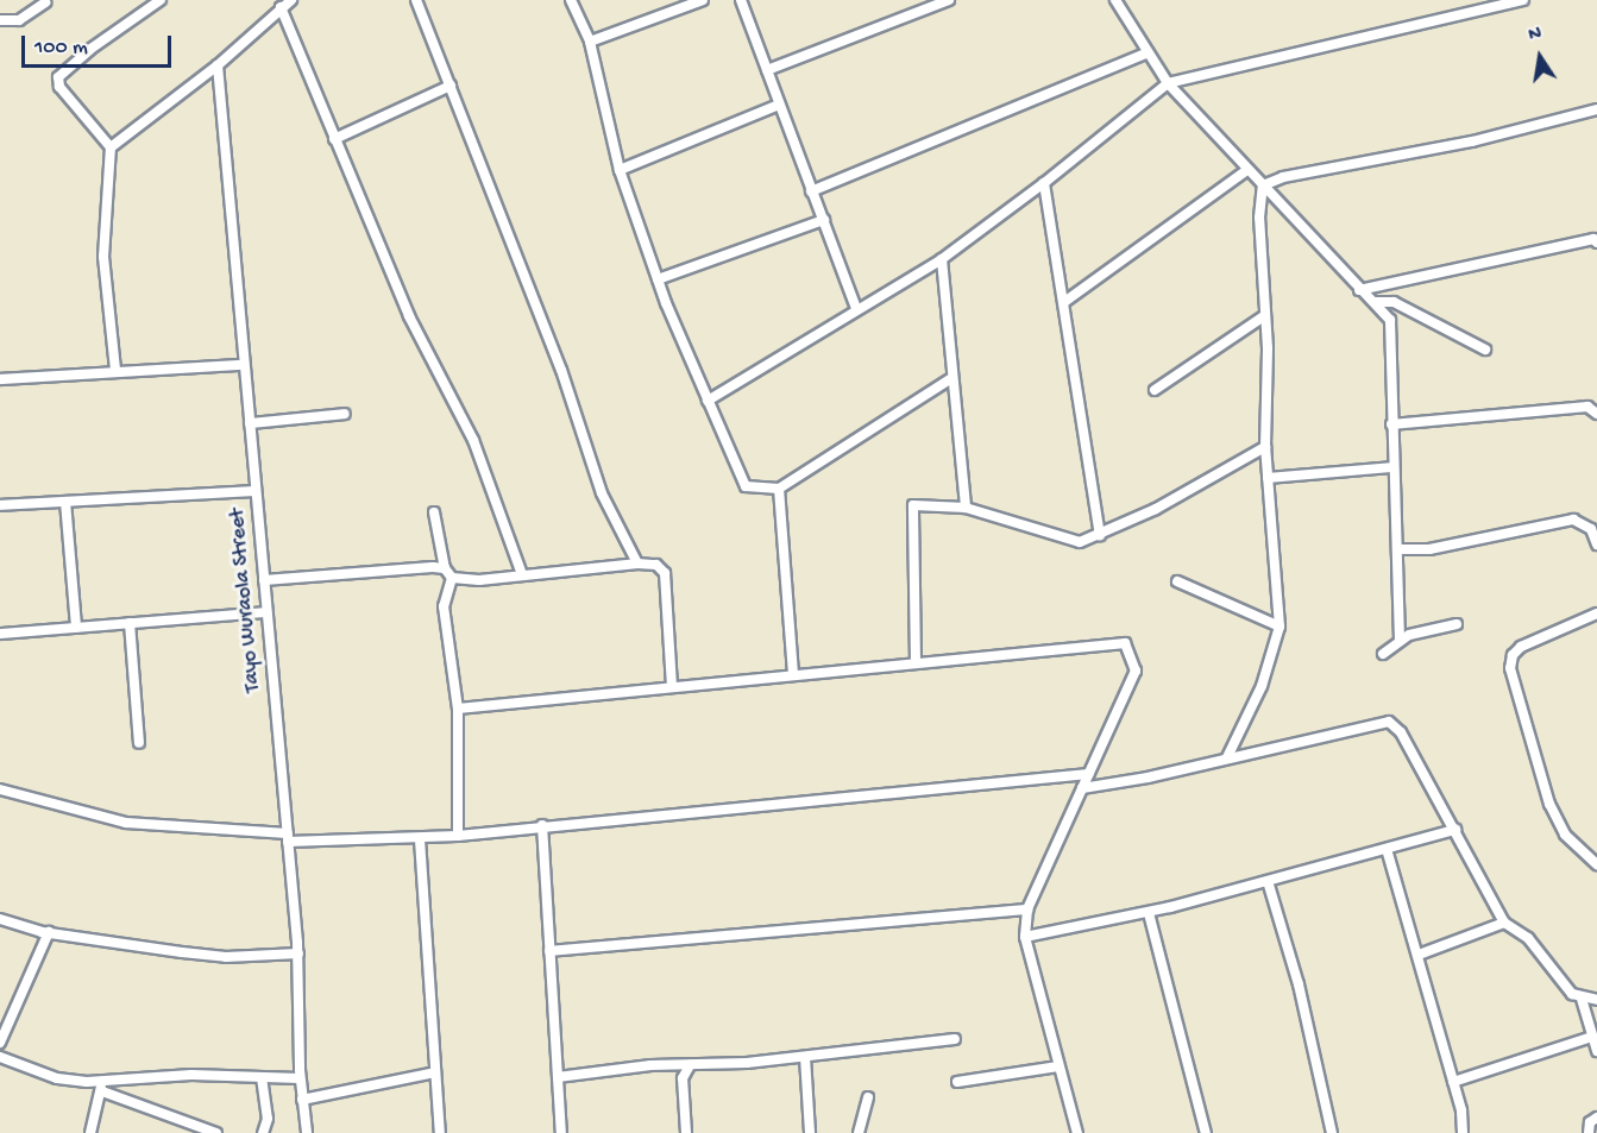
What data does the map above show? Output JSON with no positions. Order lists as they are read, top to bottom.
{
  "streets": {
    "street": ["Tayo Wuraola Street"]
  },
  "scale_bar": "100 m",
  "north": "top"
}
